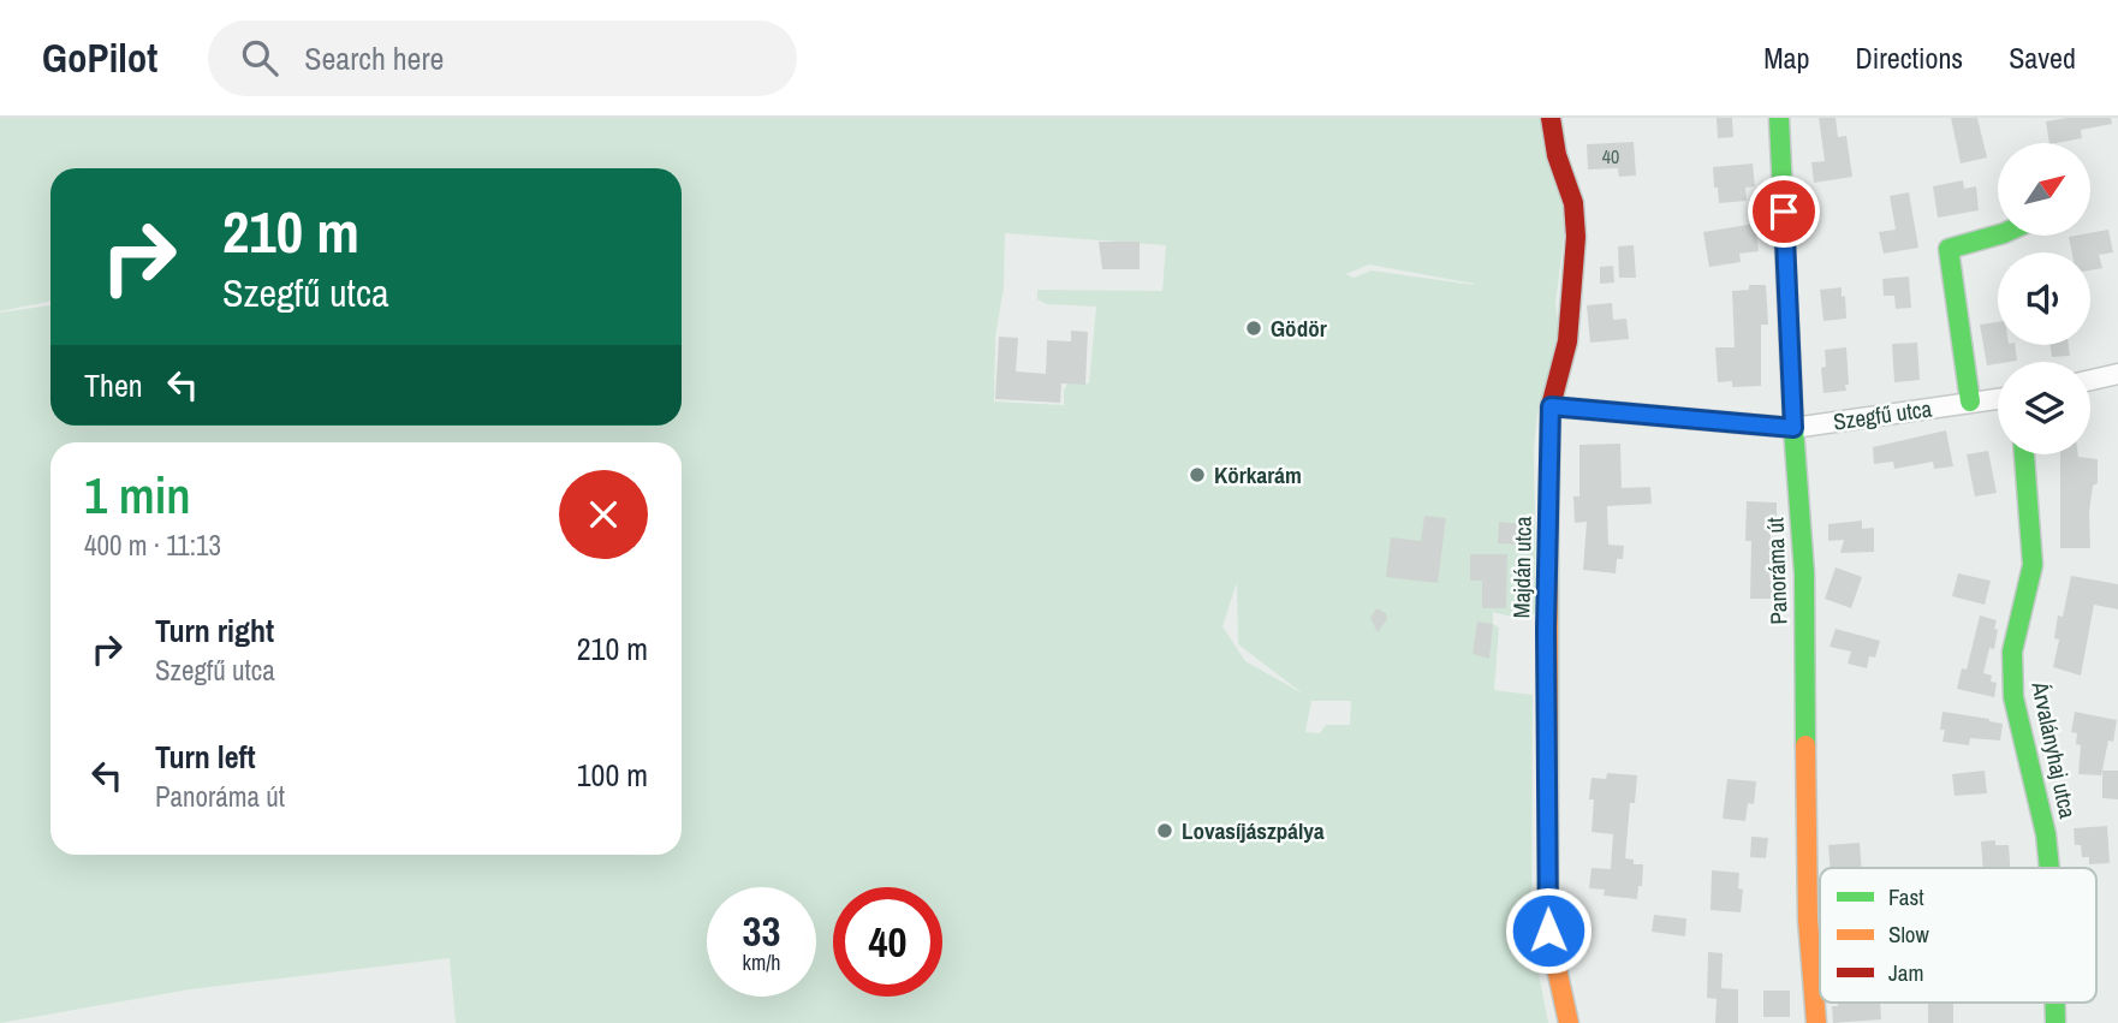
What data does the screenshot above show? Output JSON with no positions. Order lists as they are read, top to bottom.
{
  "streets": {
    "street": [
      "Szegfű utca",
      "Majdán utca",
      "Panoráma út",
      "Árvalányhaj utca"
    ]
  },
  "crossings": [
    ["Szegfű utca", "Majdán utca"],
    ["Szegfű utca", "Panoráma út"]
  ],
  "places": ["Gödör", "Körkarám", "Lovasíjászpálya"],
  "house_numbers": ["40"],
  "legend": ["Fast", "Slow", "Jam"],
  "north": "top right",
  "page": {
    "header": "GoPilot",
    "search": "Search here",
    "nav": ["Map", "Directions", "Saved"],
    "turn": ["210 m", "Szegfű utca"],
    "then": "Then",
    "heading": ["1 min", "400 m · 11:13"],
    "list": [
      {
        "name": "Turn right",
        "note": "Szegfű utca",
        "value": "210 m"
      },
      {
        "name": "Turn left",
        "note": "Panoráma út",
        "value": "100 m"
      }
    ],
    "speed": "33 km/h",
    "limit": "40"
  }
}
